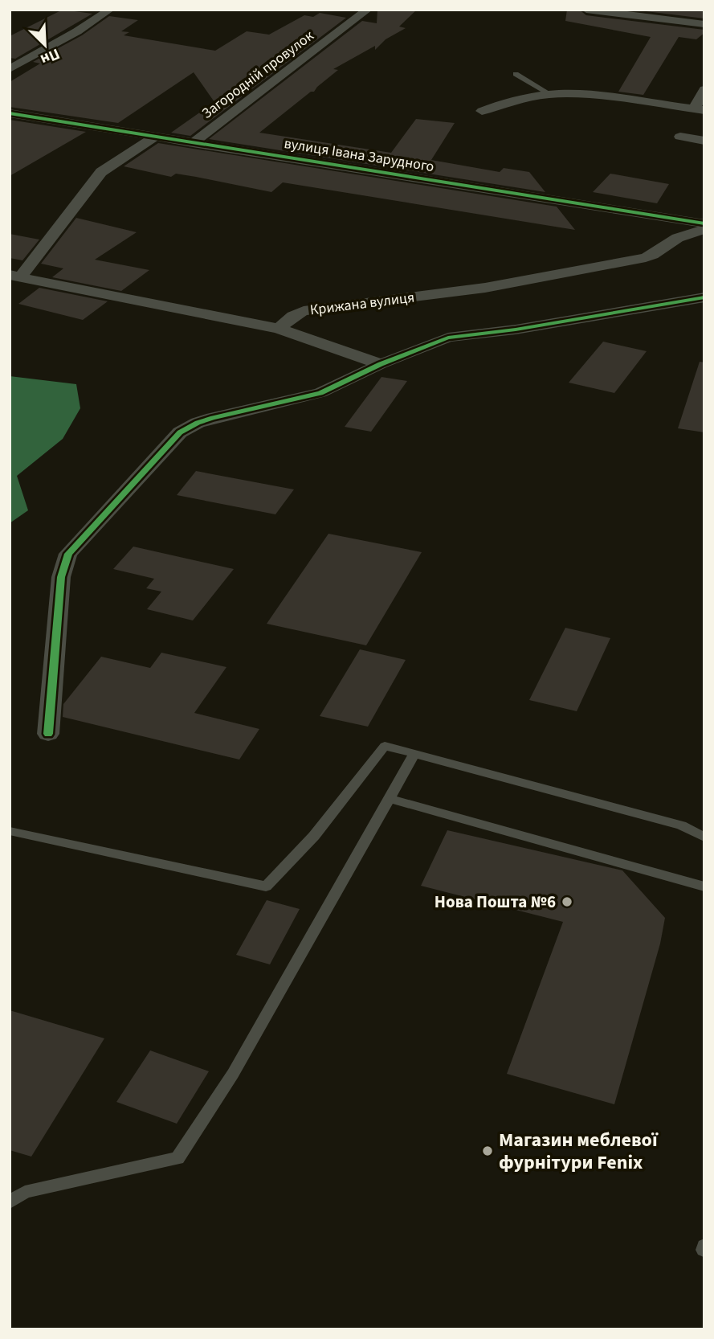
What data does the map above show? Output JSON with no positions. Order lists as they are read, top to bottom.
{
  "streets": {
    "street": ["Загородній провулок", "вулиця Івана Зарудного", "Крижана вулиця"]
  },
  "crossings": [
    ["Загородній провулок", "вулиця Івана Зарудного"]
  ],
  "places": ["Нова Пошта №6", "Магазин меблевої фурнітури Fenix"],
  "north": "bottom right"
}
